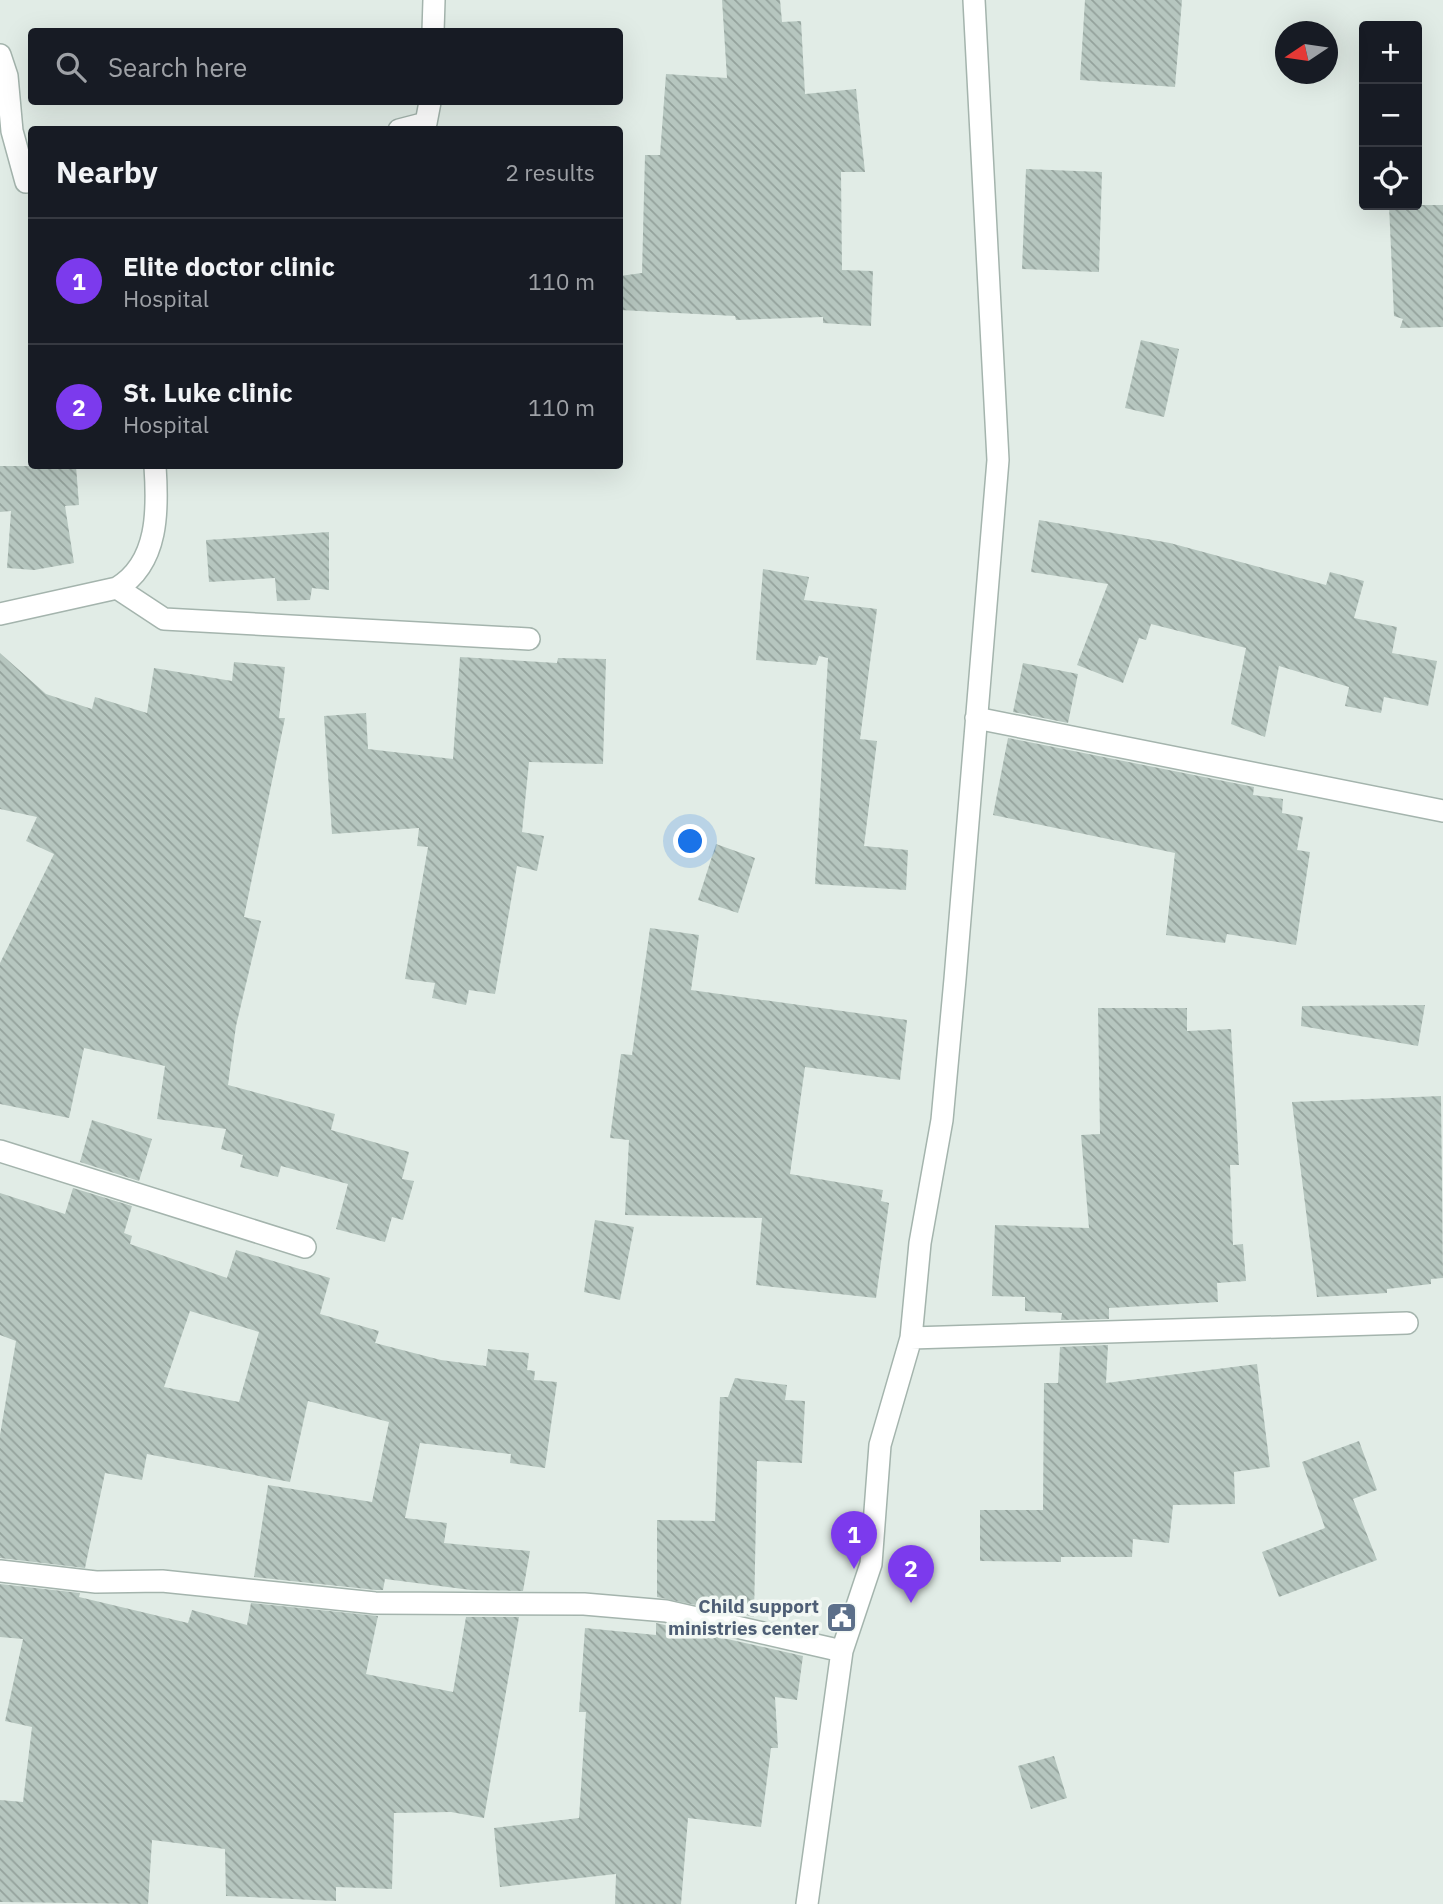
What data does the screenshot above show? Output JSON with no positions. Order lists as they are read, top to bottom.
{
  "places": {
    "public building": ["Child support ministries center"]
  },
  "north": "left",
  "page": {
    "map_buttons": ["+", "−"],
    "search": "Search here",
    "heading": ["Nearby", "2 results"],
    "list": [
      {
        "mark": "1",
        "name": "Elite doctor clinic",
        "note": "Hospital",
        "value": "110 m"
      },
      {
        "mark": "2",
        "name": "St. Luke clinic",
        "note": "Hospital",
        "value": "110 m"
      }
    ],
    "pins": ["1", "2"]
  }
}
